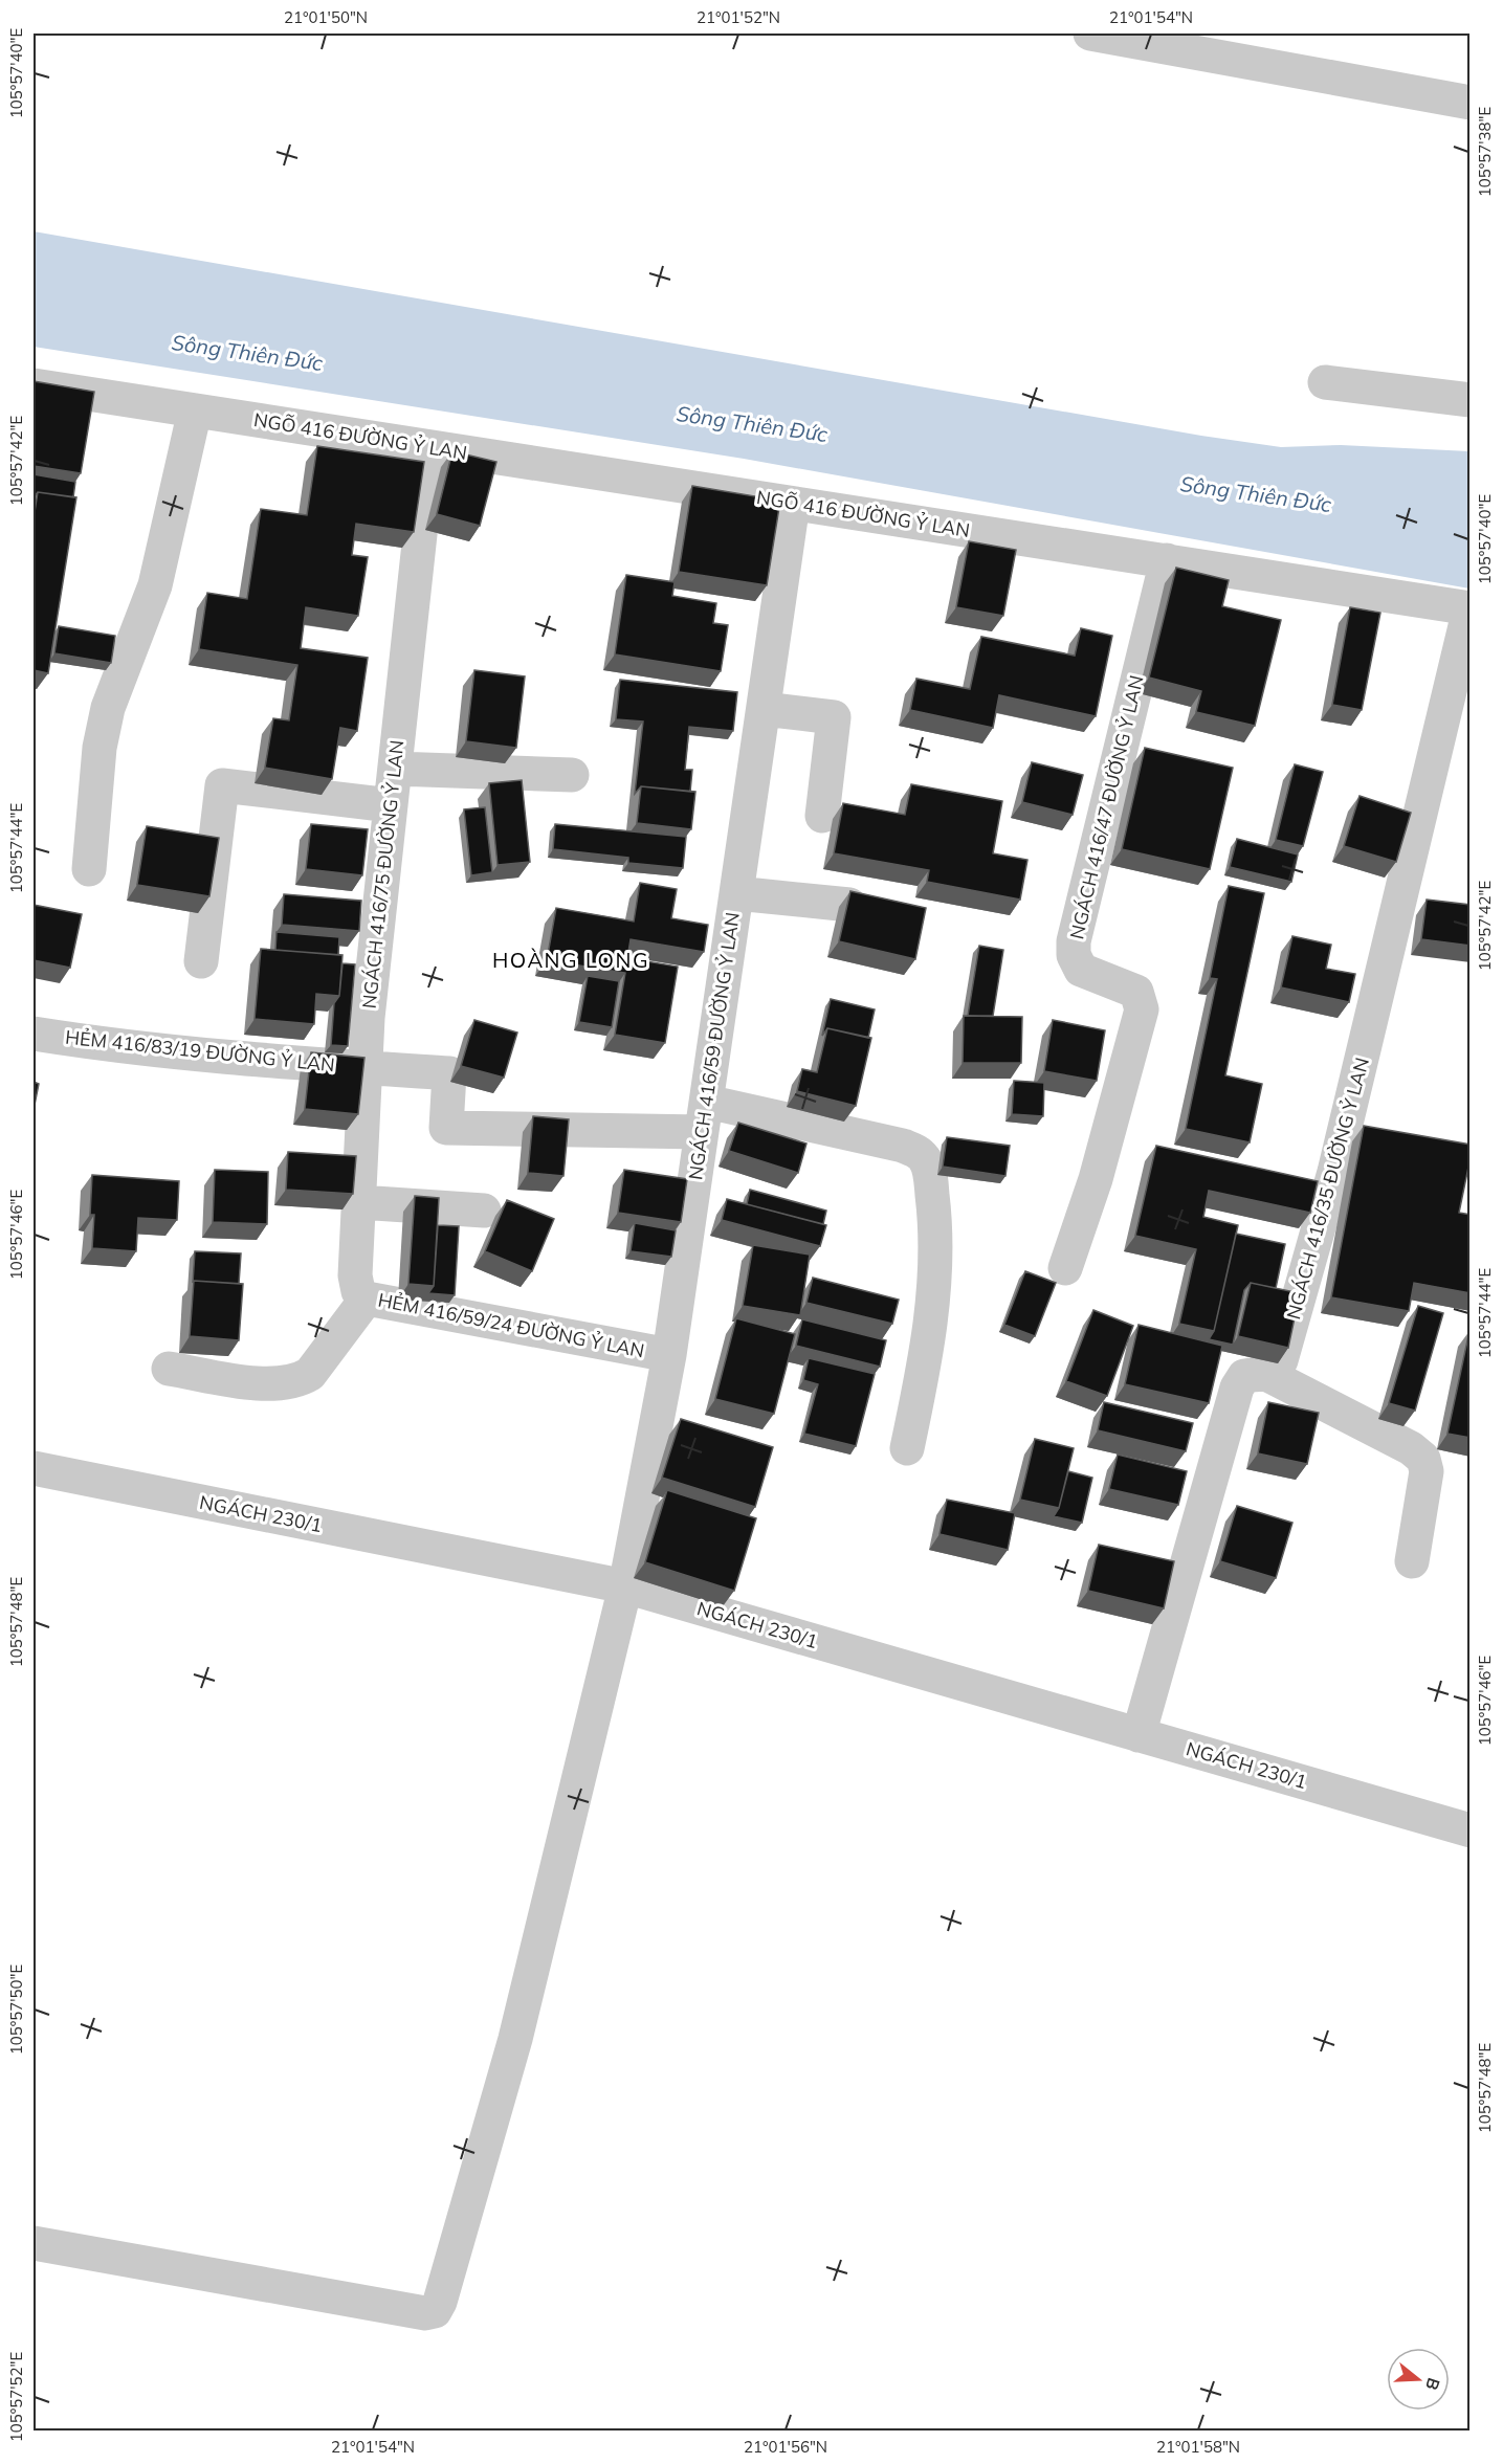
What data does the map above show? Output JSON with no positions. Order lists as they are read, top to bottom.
{
  "streets": {
    "street": [
      "NGÕ 416 ĐƯỜNG Ỷ LAN",
      "NGÁCH 416/47 ĐƯỜNG Ỷ LAN",
      "NGÁCH 416/75 ĐƯỜNG Ỷ LAN",
      "NGÁCH 416/59 ĐƯỜNG Ỷ LAN",
      "HẺM 416/83/19 ĐƯỜNG Ỷ LAN",
      "NGÁCH 416/35 ĐƯỜNG Ỷ LAN",
      "HẺM 416/59/24 ĐƯỜNG Ỷ LAN",
      "NGÁCH 230/1"
    ]
  },
  "crossings": [
    ["NGÕ 416 ĐƯỜNG Ỷ LAN", "NGÁCH 416/47 ĐƯỜNG Ỷ LAN"],
    ["NGÕ 416 ĐƯỜNG Ỷ LAN", "NGÁCH 416/75 ĐƯỜNG Ỷ LAN"],
    ["NGÕ 416 ĐƯỜNG Ỷ LAN", "NGÁCH 416/59 ĐƯỜNG Ỷ LAN"],
    ["NGÕ 416 ĐƯỜNG Ỷ LAN", "NGÁCH 416/35 ĐƯỜNG Ỷ LAN"],
    ["NGÁCH 416/75 ĐƯỜNG Ỷ LAN", "HẺM 416/83/19 ĐƯỜNG Ỷ LAN"],
    ["NGÁCH 416/75 ĐƯỜNG Ỷ LAN", "HẺM 416/59/24 ĐƯỜNG Ỷ LAN"],
    ["NGÁCH 416/59 ĐƯỜNG Ỷ LAN", "HẺM 416/83/19 ĐƯỜNG Ỷ LAN"],
    ["NGÁCH 416/59 ĐƯỜNG Ỷ LAN", "HẺM 416/59/24 ĐƯỜNG Ỷ LAN"],
    ["NGÁCH 416/59 ĐƯỜNG Ỷ LAN", "NGÁCH 230/1"]
  ],
  "districts": ["HOÀNG LONG"],
  "water": ["Sông Thiên Đức"],
  "north": "right",
  "coordinates": [
    "21°01'50\"N",
    "21°01'52\"N",
    "21°01'54\"N",
    "105°57'40\"E",
    "105°57'38\"E",
    "105°57'42\"E",
    "105°57'44\"E",
    "105°57'46\"E",
    "105°57'48\"E",
    "105°57'50\"E",
    "105°57'52\"E",
    "21°01'56\"N",
    "21°01'58\"N"
  ]
}
